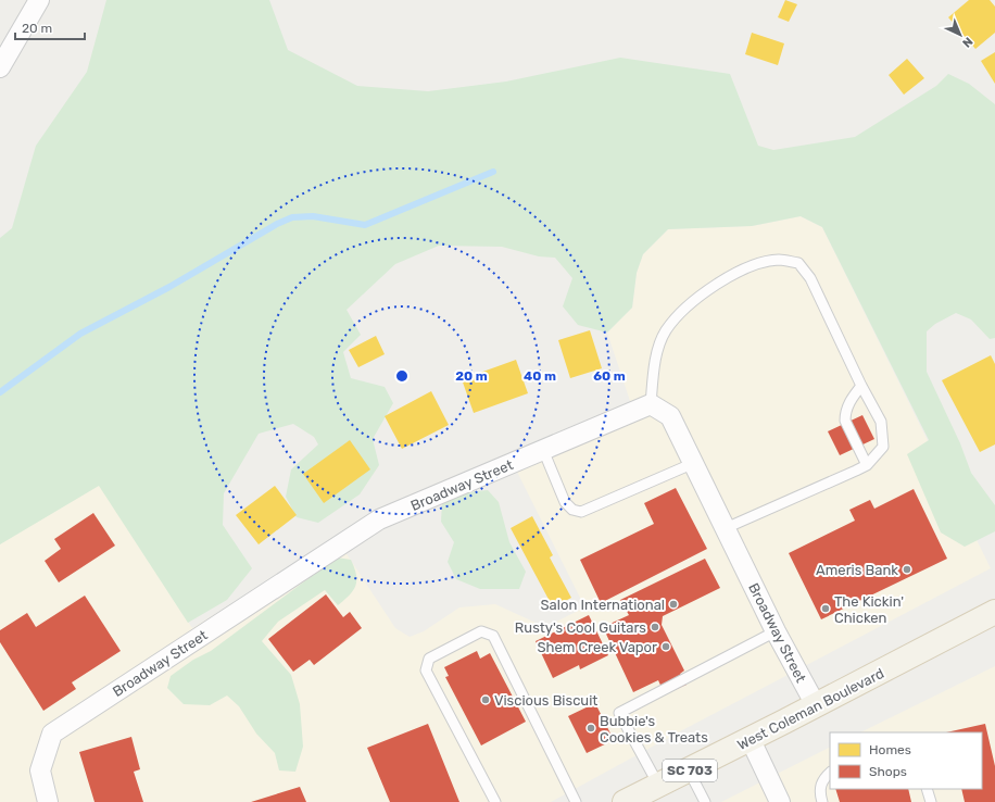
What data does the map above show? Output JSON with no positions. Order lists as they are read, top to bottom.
{
  "streets": {
    "main road": ["West Coleman Boulevard", "SC 703"],
    "street": ["Broadway Street"]
  },
  "crossings": [
    ["Broadway Street", "West Coleman Boulevard"]
  ],
  "places": [
    "Ameris Bank",
    "Salon International",
    "The Kickin' Chicken",
    "Rusty's Cool Guitars",
    "Shem Creek Vapor",
    "Viscious Biscuit",
    "Bubbie's Cookies & Treats"
  ],
  "legend": ["Homes", "Shops"],
  "scale_bar": "20 m",
  "north": "bottom right",
  "rings": ["20 m", "40 m", "60 m"]
}
